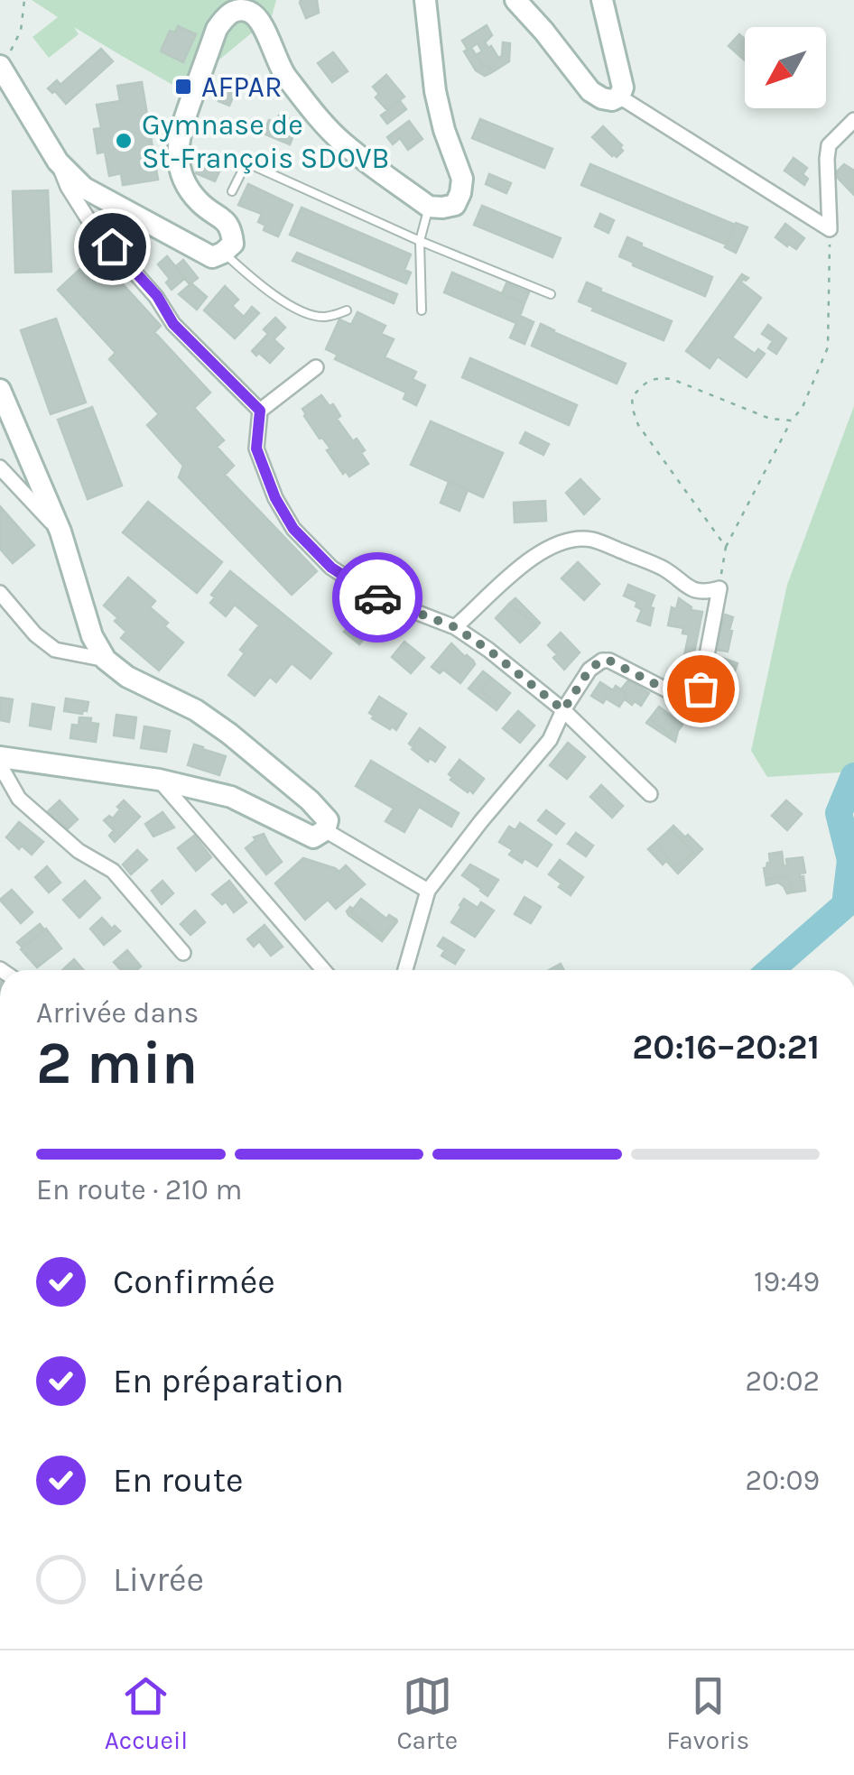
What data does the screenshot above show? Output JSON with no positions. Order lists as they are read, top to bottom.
{
  "places": {
    "transit": ["AFPAR"],
    "other": ["Gymnase de St-François SDOVB"]
  },
  "north": "bottom left",
  "page": {
    "heading": ["2 min", "Arrivée dans", "20:16–20:21"],
    "bar": "En route · 210 m",
    "list": [
      ["Confirmée", "19:49"],
      ["En préparation", "20:02"],
      ["En route", "20:09"],
      "Livrée"
    ],
    "tabs": ["Accueil", "Carte", "Favoris"]
  }
}
